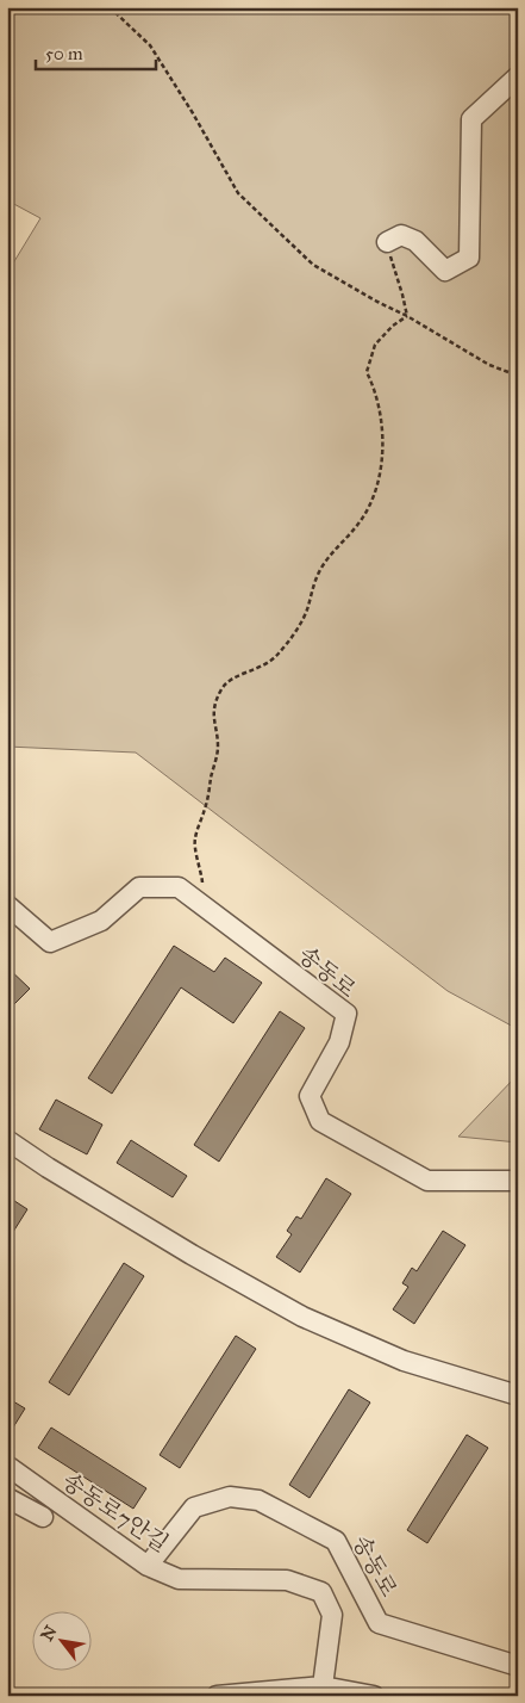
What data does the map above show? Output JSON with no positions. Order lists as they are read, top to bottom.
{
  "streets": {
    "street": ["송동로", "송동로7안길"]
  },
  "crossings": [
    ["송동로", "송동로7안길"]
  ],
  "scale_bar": "50 m",
  "north": "top left"
}
